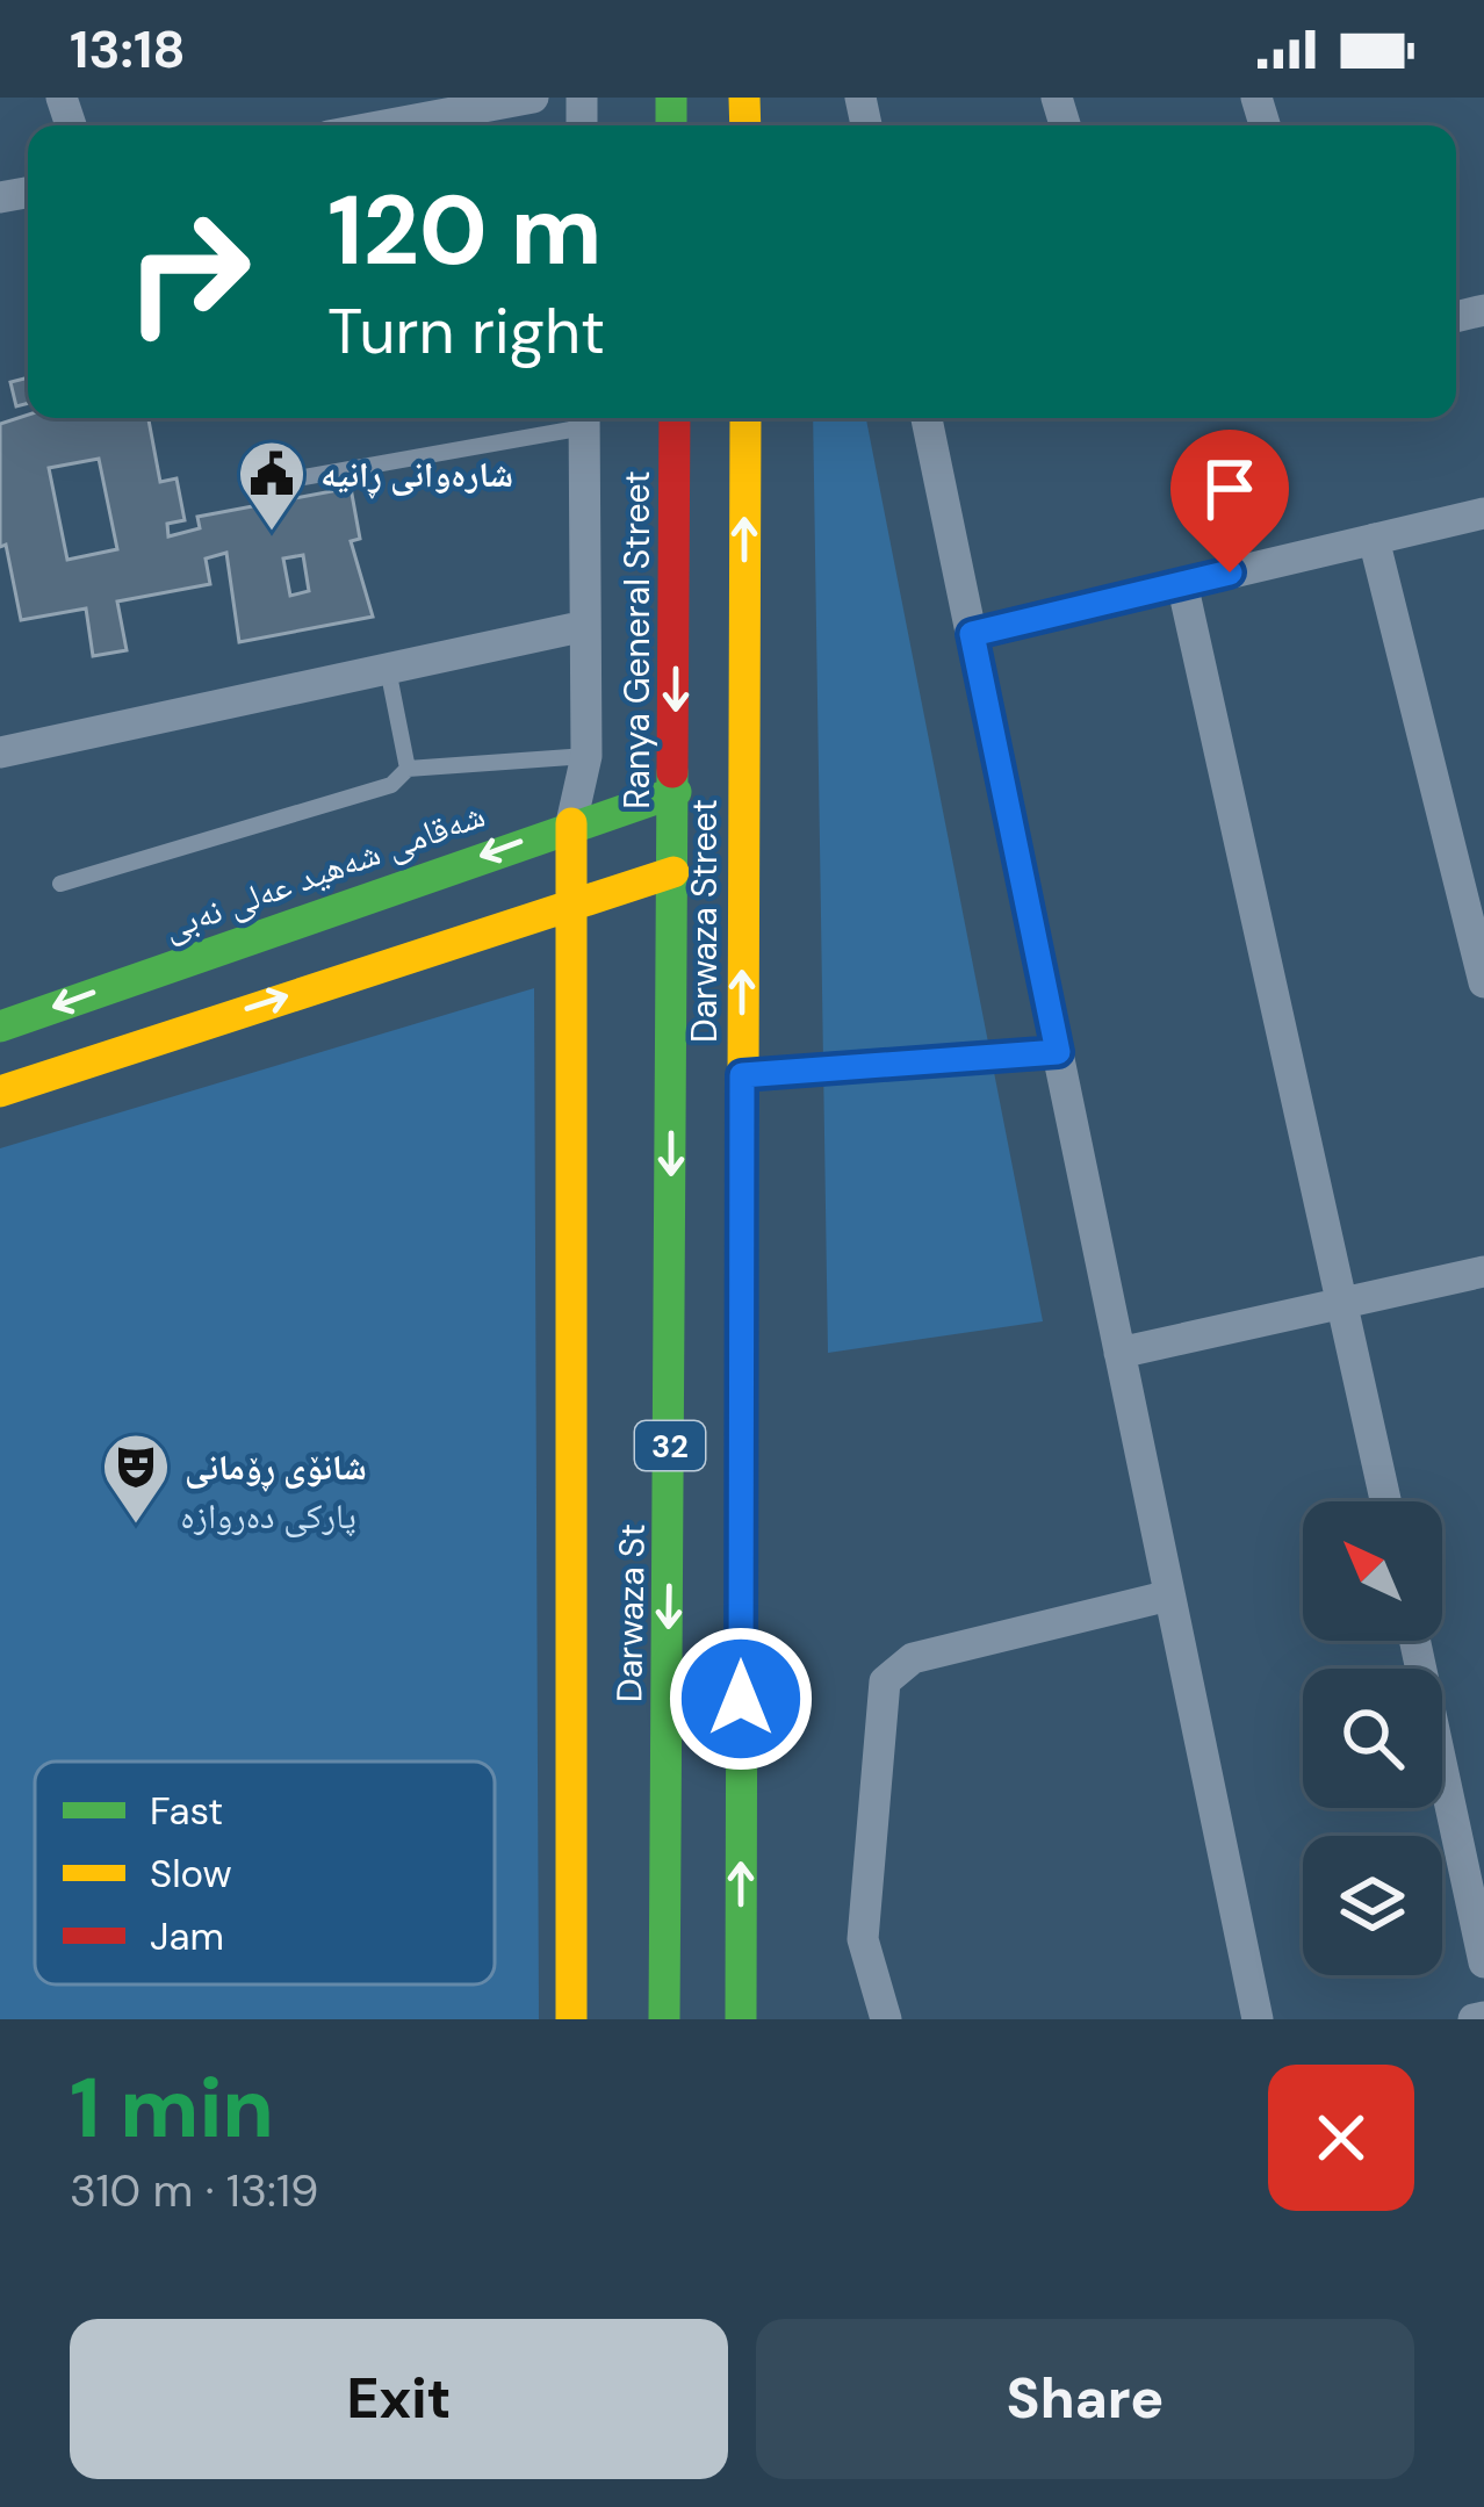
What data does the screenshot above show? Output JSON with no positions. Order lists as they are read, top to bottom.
{
  "streets": {
    "main road": [
      "Ranya General Street",
      "شەقامی شەهید عەلی نەبی",
      "Darwaza Street",
      "32",
      "Darwaza St"
    ]
  },
  "crossings": [
    ["Ranya General Street", "شەقامی شەهید عەلی نەبی"],
    ["Ranya General Street", "Darwaza St"]
  ],
  "one_way": ["Ranya General Street"],
  "parks": ["پارکی دەروازە"],
  "places": {
    "public building": ["شارەوانی ڕانیە"],
    "theatre": ["شانۆی ڕۆمانی"]
  },
  "legend": ["Fast", "Slow", "Jam"],
  "north": "top left",
  "page": {
    "status": "13:18",
    "turn": ["120 m", "Turn right"],
    "heading": ["1 min", "310 m · 13:19"],
    "buttons": ["Exit", "Share"]
  }
}
